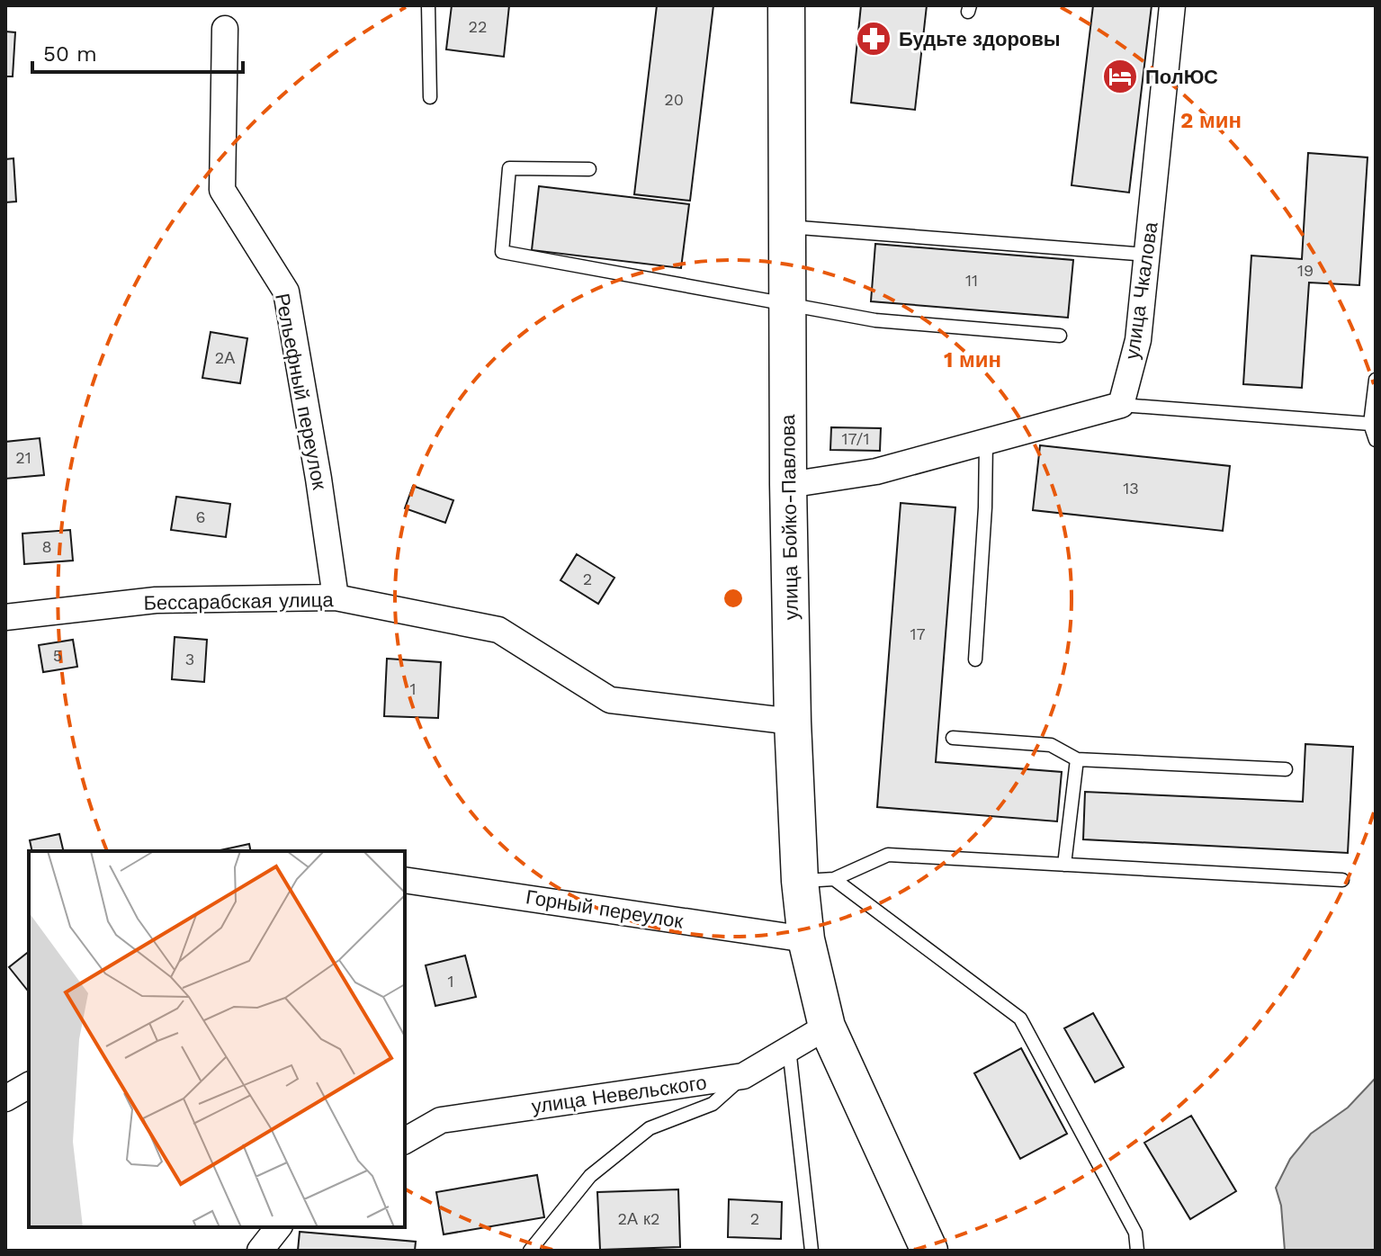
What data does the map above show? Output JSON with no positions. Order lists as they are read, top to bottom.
{
  "streets": {
    "main road": ["улица Бойко-Павлова"],
    "street": [
      "улица Чкалова",
      "Рельефный переулок",
      "Бессарабская улица",
      "Горный переулок",
      "улица Невельского"
    ]
  },
  "crossings": [
    ["Рельефный переулок", "Бессарабская улица"],
    ["улица Бойко-Павлова", "Бессарабская улица"],
    ["улица Бойко-Павлова", "Горный переулок"],
    ["улица Бойко-Павлова", "улица Невельского"]
  ],
  "places": {
    "pharmacy": ["Будьте здоровы"],
    "hotel": ["ПолЮС"]
  },
  "house_numbers": [
    "22",
    "20",
    "19",
    "11",
    "2А",
    "17/1",
    "21",
    "13",
    "6",
    "8",
    "2",
    "17",
    "5",
    "3",
    "1",
    "1",
    "2А к2",
    "2"
  ],
  "scale_bar": "50 m",
  "rings": ["2 мин", "1 мин"]
}
